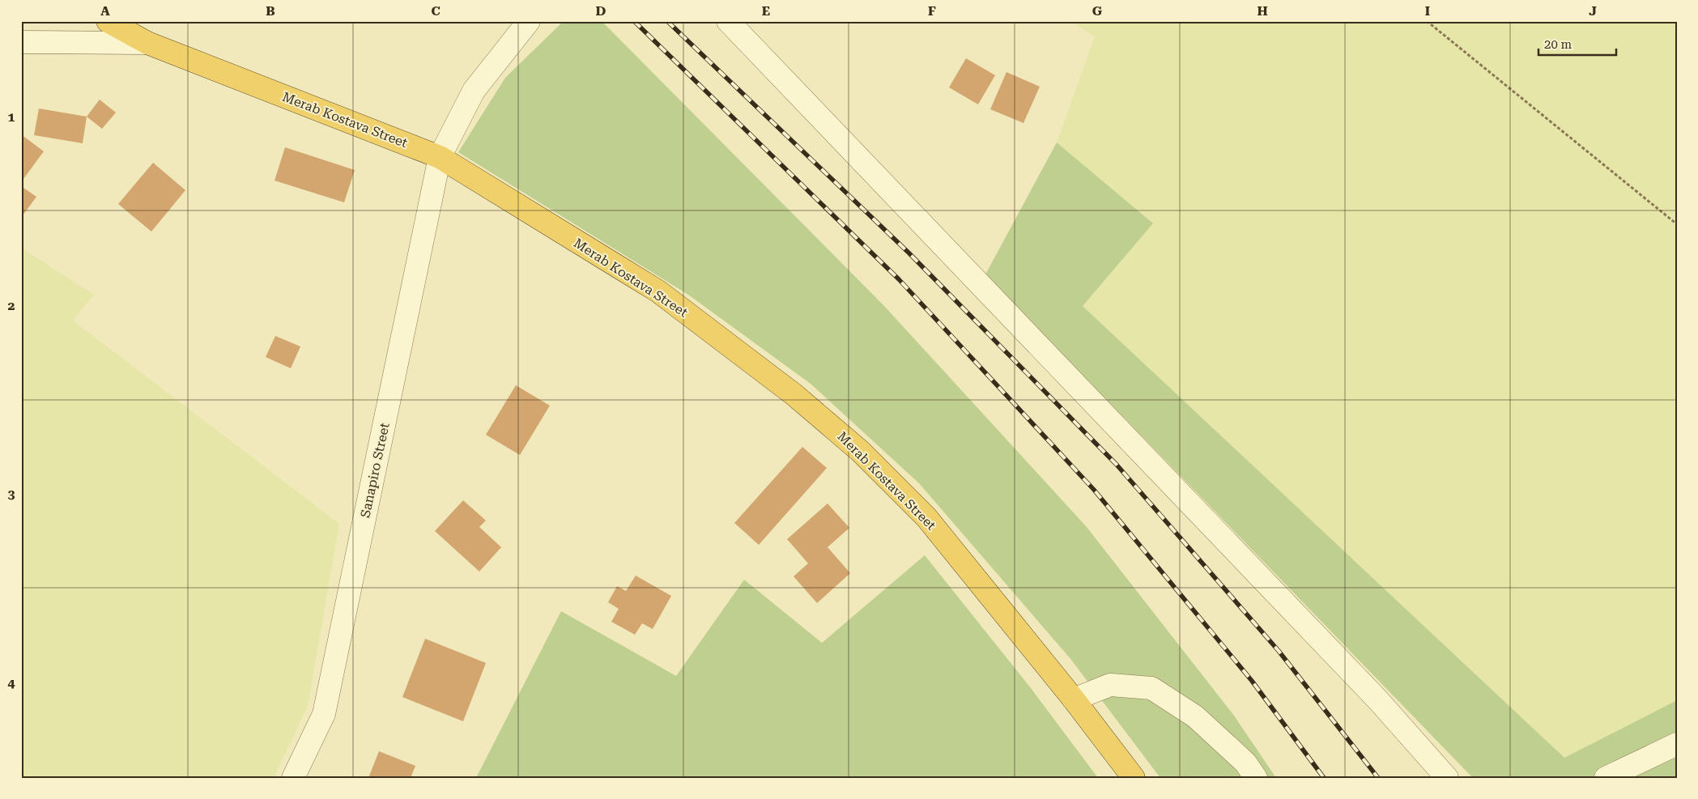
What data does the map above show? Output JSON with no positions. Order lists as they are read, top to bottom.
{
  "streets": {
    "highway": ["Merab Kostava Street"],
    "street": ["Sanapiro Street"]
  },
  "crossings": [
    ["Merab Kostava Street", "Sanapiro Street"]
  ],
  "scale_bar": "20 m",
  "grid": {
    "columns": [
      "A",
      "B",
      "C",
      "D",
      "E",
      "F",
      "G",
      "H",
      "I",
      "J"
    ],
    "rows": [
      "1",
      "2",
      "3",
      "4"
    ]
  }
}
